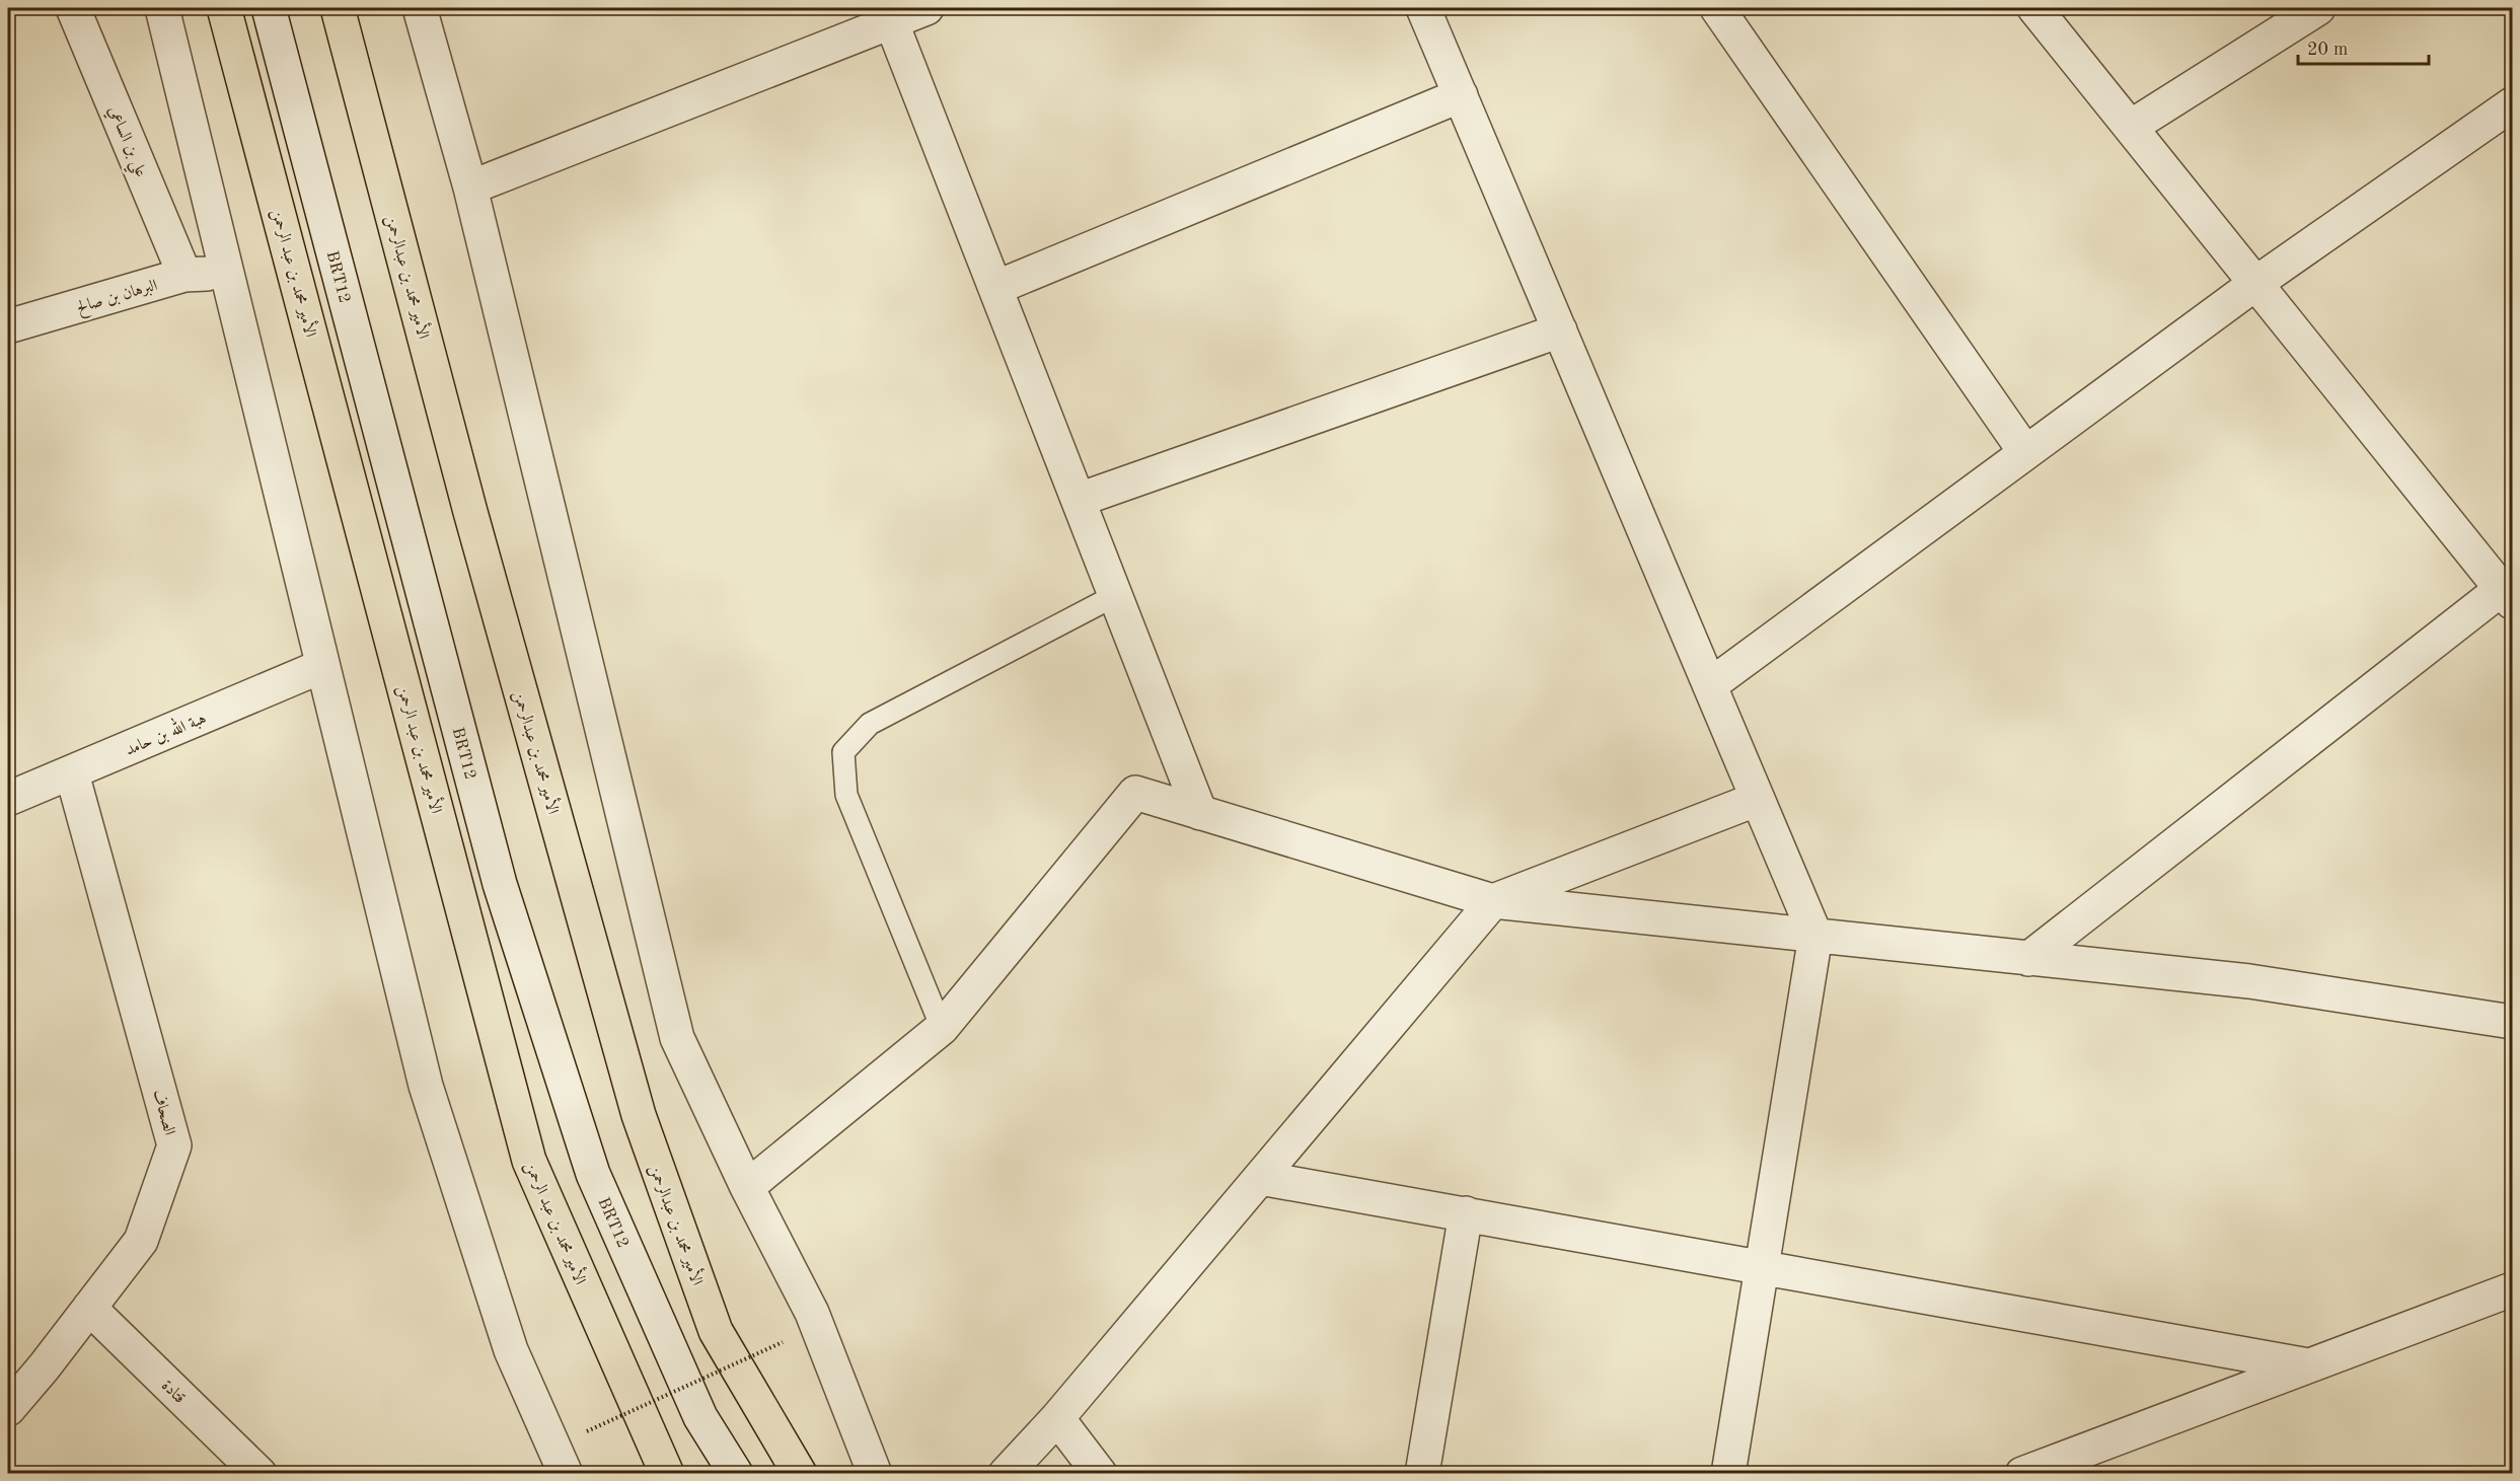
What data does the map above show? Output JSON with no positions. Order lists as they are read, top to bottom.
{
  "streets": {
    "main road": ["الأمير محمد بن عبد الرحمن", "الأمير محمد بن عبدالرحمن"],
    "street": [
      "علي بن الساعي",
      "BRT12",
      "البرهان بن صالح",
      "هبة الله بن حامد",
      "الصحاف",
      "قتادة"
    ]
  },
  "crossings": [
    ["علي بن الساعي", "البرهان بن صالح"],
    ["هبة الله بن حامد", "الصحاف"],
    ["الصحاف", "قتادة"]
  ],
  "scale_bar": "20 m"
}
